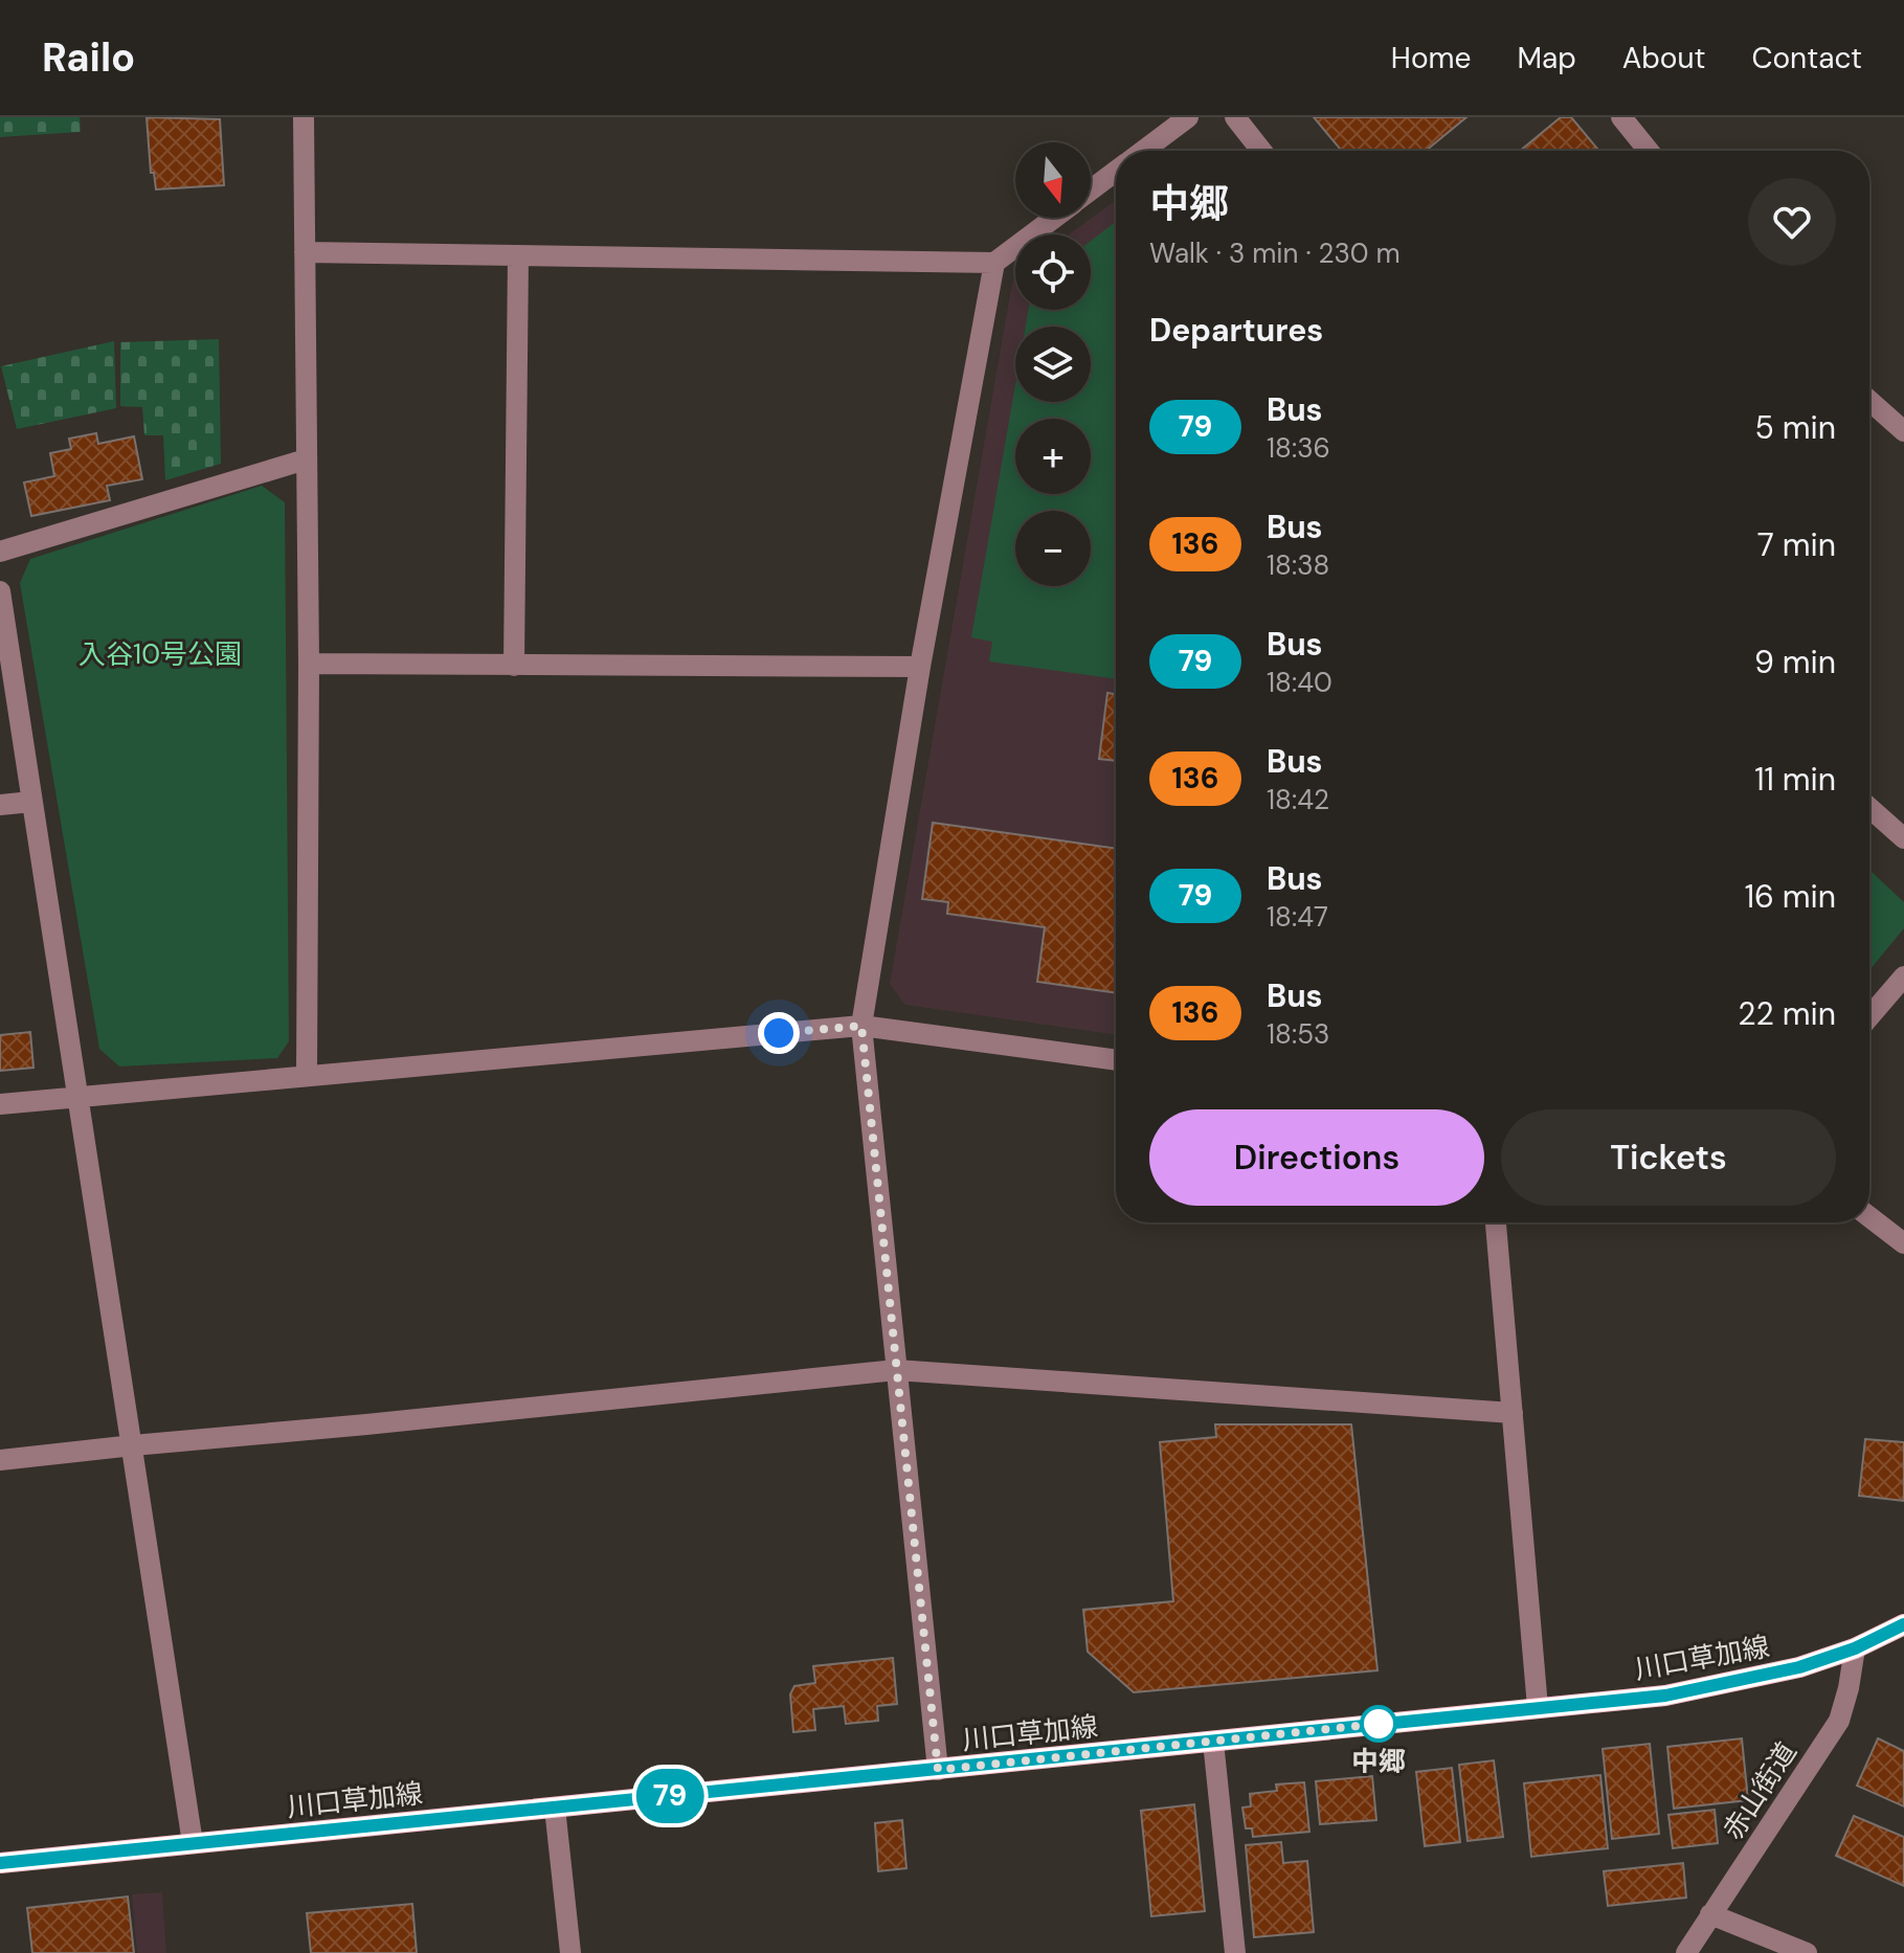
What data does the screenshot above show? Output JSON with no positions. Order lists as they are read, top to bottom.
{
  "streets": {
    "main road": ["川口草加線"],
    "street": ["赤山街道"]
  },
  "crossings": [
    ["川口草加線", "赤山街道"]
  ],
  "parks": ["入谷10号公園"],
  "places": ["中郷"],
  "lines": ["bus line 79"],
  "north": "bottom",
  "page": {
    "header": "Railo",
    "nav": [
      "Home",
      "Map",
      "About",
      "Contact"
    ],
    "on_map": "79",
    "map_buttons": ["+", "−"],
    "heading": [
      ["中郷", "Walk · 3 min · 230 m"],
      "Departures"
    ],
    "list": [
      {
        "mark": "79",
        "name": "Bus",
        "note": "18:36",
        "value": "5 min"
      },
      {
        "mark": "136",
        "name": "Bus",
        "note": "18:38",
        "value": "7 min"
      },
      {
        "mark": "79",
        "name": "Bus",
        "note": "18:40",
        "value": "9 min"
      },
      {
        "mark": "136",
        "name": "Bus",
        "note": "18:42",
        "value": "11 min"
      },
      {
        "mark": "79",
        "name": "Bus",
        "note": "18:47",
        "value": "16 min"
      },
      {
        "mark": "136",
        "name": "Bus",
        "note": "18:53",
        "value": "22 min"
      }
    ],
    "buttons": ["Directions", "Tickets"]
  }
}
